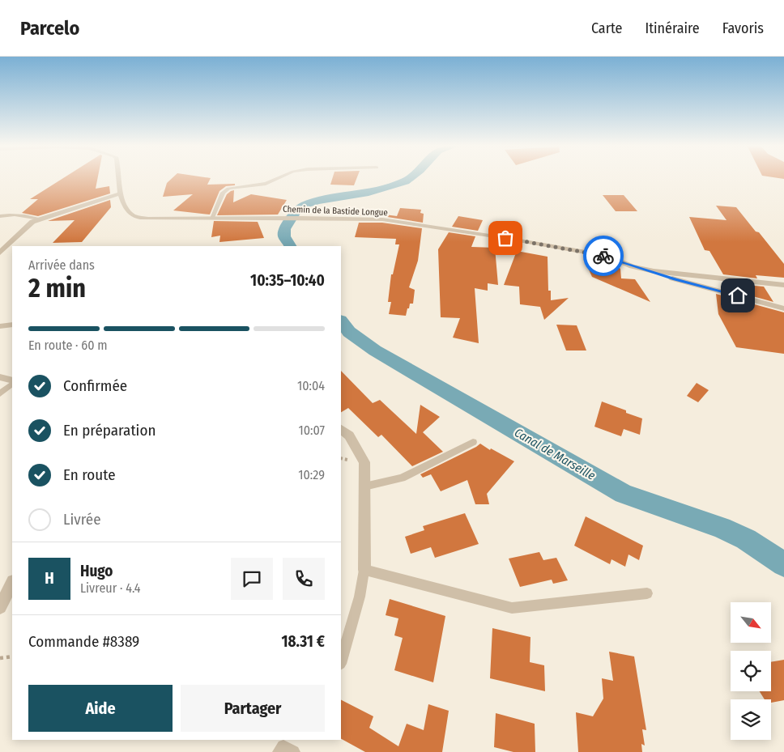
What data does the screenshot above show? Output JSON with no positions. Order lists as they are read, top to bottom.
{
  "streets": {
    "street": ["Chemin de la Bastide Longue"]
  },
  "water": ["Canal de Marseille"],
  "north": "bottom right",
  "page": {
    "header": "Parcelo",
    "nav": ["Carte", "Itinéraire", "Favoris"],
    "heading": ["2 min", "Arrivée dans", "10:35–10:40"],
    "panel": [
      "Hugo",
      "Livreur · 4.4",
      "Commande #8389",
      "18.31 €"
    ],
    "bar": "En route · 60 m",
    "list": [
      ["Confirmée", "10:04"],
      ["En préparation", "10:07"],
      ["En route", "10:29"],
      "Livrée"
    ],
    "round": "H",
    "buttons": ["Aide", "Partager"]
  }
}
